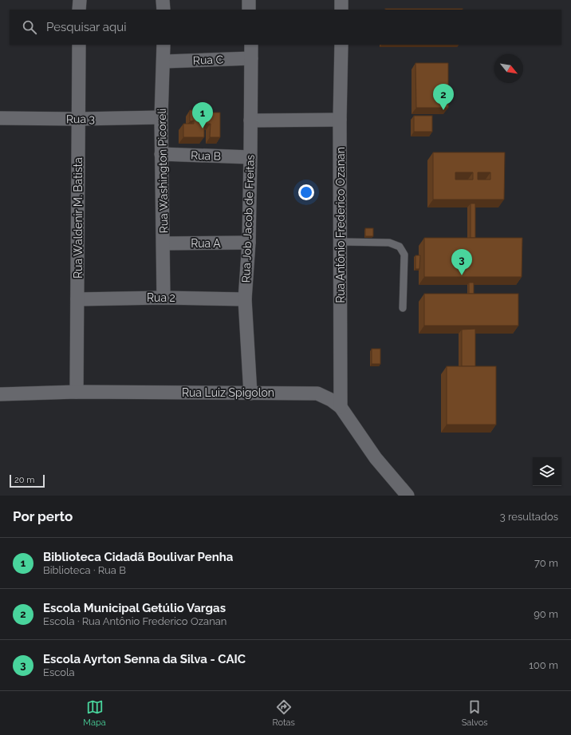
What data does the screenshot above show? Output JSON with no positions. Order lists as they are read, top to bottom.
{
  "streets": {
    "street": [
      "Rua C",
      "Rua 3",
      "Rua B",
      "Rua Washington Picoreli",
      "Rua Waldenir M. Batista",
      "Rua Job Jacob de Freitas",
      "Rua Antônio Frederico Ozanan",
      "Rua A",
      "Rua 2",
      "Rua Luiz Spigolon"
    ]
  },
  "crossings": [
    ["Rua C", "Rua Washington Picoreli"],
    ["Rua C", "Rua Job Jacob de Freitas"],
    ["Rua 3", "Rua Washington Picoreli"],
    ["Rua 3", "Rua Waldenir M. Batista"],
    ["Rua B", "Rua Washington Picoreli"],
    ["Rua B", "Rua Job Jacob de Freitas"],
    ["Rua Washington Picoreli", "Rua A"],
    ["Rua Washington Picoreli", "Rua 2"],
    ["Rua Waldenir M. Batista", "Rua 2"],
    ["Rua Waldenir M. Batista", "Rua Luiz Spigolon"],
    ["Rua Job Jacob de Freitas", "Rua A"],
    ["Rua Job Jacob de Freitas", "Rua 2"],
    ["Rua Job Jacob de Freitas", "Rua Luiz Spigolon"],
    ["Rua Antônio Frederico Ozanan", "Rua Luiz Spigolon"]
  ],
  "scale_bar": "20 m",
  "north": "bottom right",
  "page": {
    "search": "Pesquisar aqui",
    "pins": ["2", "1", "3"],
    "scale": "20 m",
    "heading": ["Por perto", "3 resultados"],
    "list": [
      {
        "mark": "1",
        "name": "Biblioteca Cidadã Boulivar Penha",
        "note": "Biblioteca · Rua B",
        "value": "70 m"
      },
      {
        "mark": "2",
        "name": "Escola Municipal Getúlio Vargas",
        "note": "Escola · Rua Antônio Frederico Ozanan",
        "value": "90 m"
      },
      {
        "mark": "3",
        "name": "Escola Ayrton Senna da Silva - CAIC",
        "note": "Escola",
        "value": "100 m"
      }
    ],
    "nav": ["Mapa", "Rotas", "Salvos"]
  }
}
